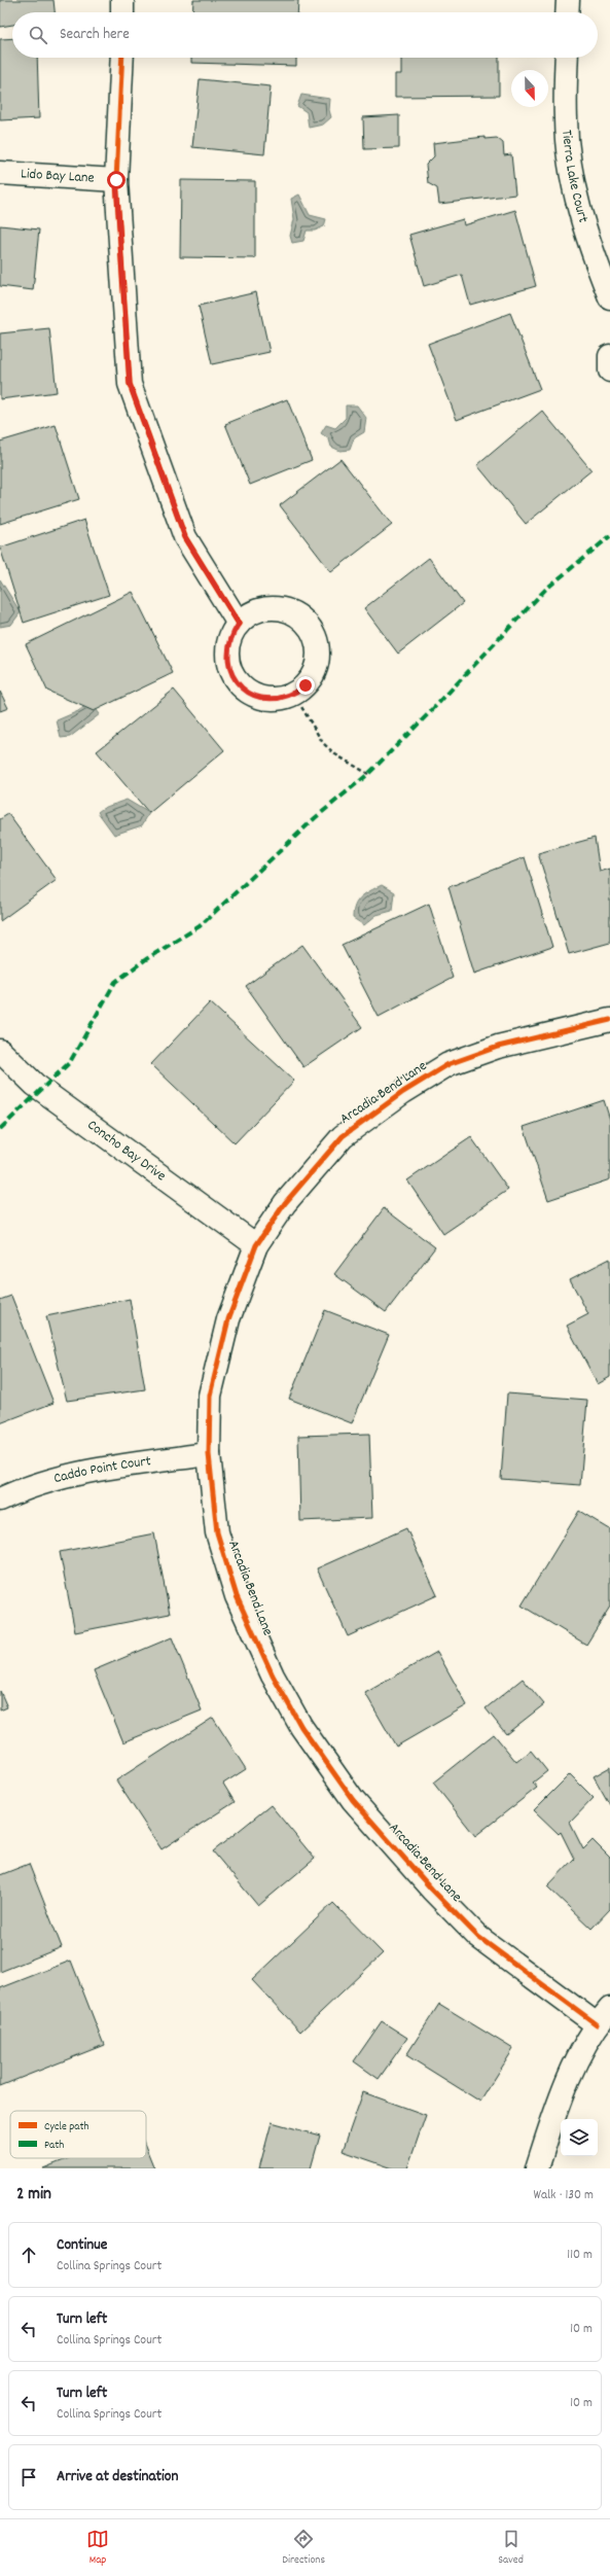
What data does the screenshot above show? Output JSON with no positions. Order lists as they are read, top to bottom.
{
  "streets": {
    "street": [
      "Lido Bay Lane",
      "Tierra Lake Court",
      "Arcadia Bend Lane",
      "Concho Bay Drive",
      "Caddo Point Court"
    ]
  },
  "crossings": [
    ["Arcadia Bend Lane", "Concho Bay Drive"],
    ["Arcadia Bend Lane", "Caddo Point Court"]
  ],
  "legend": ["Cycle path", "Path"],
  "north": "bottom",
  "page": {
    "search": "Search here",
    "heading": ["2 min", "Walk · 130 m"],
    "list": [
      ["Continue", "Collina Springs Court", "110 m"],
      ["Turn left", "Collina Springs Court", "10 m"],
      ["Turn left", "Collina Springs Court", "10 m"],
      "Arrive at destination"
    ],
    "nav": ["Map", "Directions", "Saved"]
  }
}
